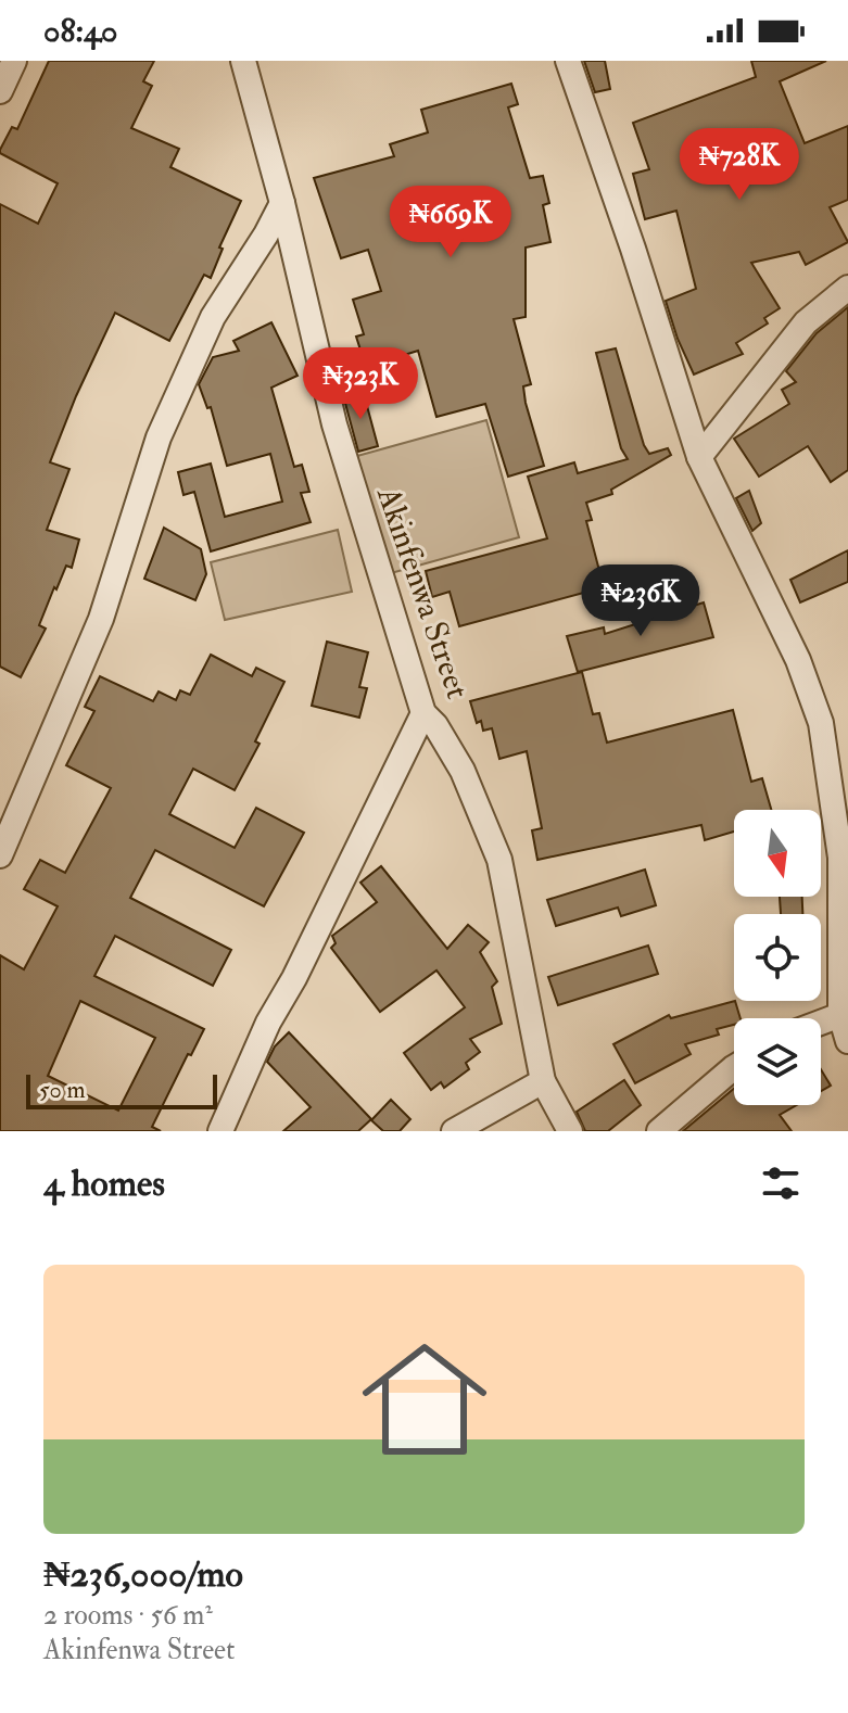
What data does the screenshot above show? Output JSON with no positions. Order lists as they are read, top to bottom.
{
  "streets": {
    "street": ["Akinfenwa Street"]
  },
  "scale_bar": "50 m",
  "north": "bottom",
  "page": {
    "status": "08:40",
    "price": [
      "₦728K",
      "₦669K",
      "₦323K",
      "₦236K"
    ],
    "scale": "50 m",
    "heading": "4 homes",
    "list": [
      {
        "name": "₦236,000/mo",
        "note": "2 rooms · 56 m² · Akinfenwa Street"
      }
    ]
  }
}
